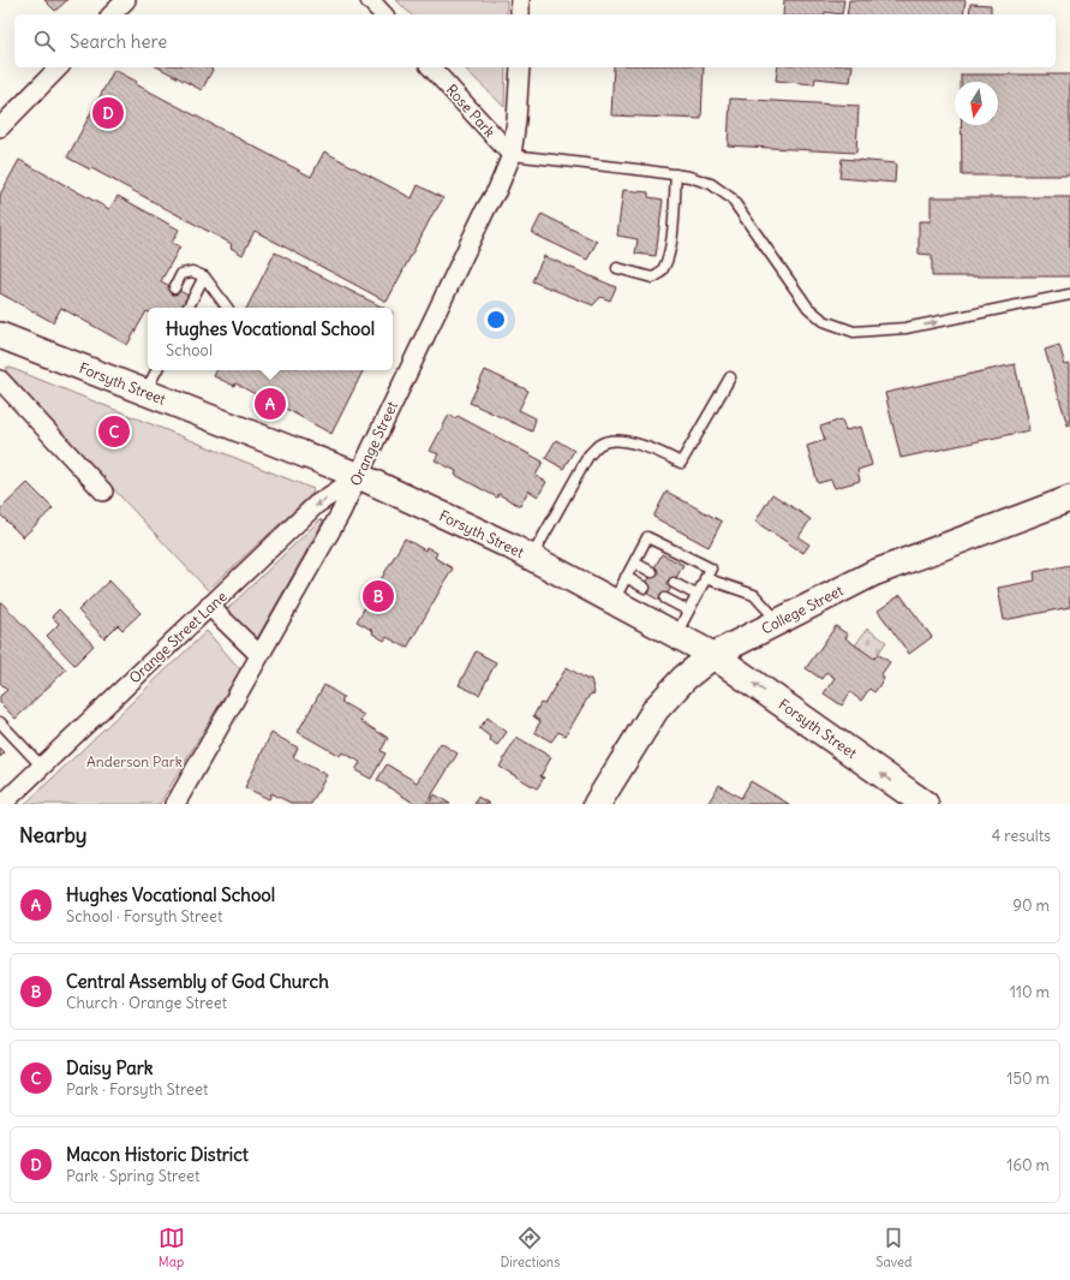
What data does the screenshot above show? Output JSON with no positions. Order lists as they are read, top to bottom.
{
  "streets": {
    "main road": ["Forsyth Street", "College Street"],
    "street": ["Rose Park", "Orange Street", "Orange Street Lane"]
  },
  "crossings": [
    ["Rose Park", "Orange Street"],
    ["Forsyth Street", "Orange Street"],
    ["Forsyth Street", "College Street"],
    ["Forsyth Street", "Orange Street Lane"],
    ["Orange Street", "Orange Street Lane"]
  ],
  "one_way": ["Orange Street Lane"],
  "parks": ["Anderson Park"],
  "north": "bottom",
  "page": {
    "search": "Search here",
    "pins": [
      "D",
      "A",
      "C",
      "B"
    ],
    "popup": ["Hughes Vocational School", "School"],
    "heading": ["Nearby", "4 results"],
    "list": [
      {
        "mark": "A",
        "name": "Hughes Vocational School",
        "note": "School · Forsyth Street",
        "value": "90 m"
      },
      {
        "mark": "B",
        "name": "Central Assembly of God Church",
        "note": "Church · Orange Street",
        "value": "110 m"
      },
      {
        "mark": "C",
        "name": "Daisy Park",
        "note": "Park · Forsyth Street",
        "value": "150 m"
      },
      {
        "mark": "D",
        "name": "Macon Historic District",
        "note": "Park · Spring Street",
        "value": "160 m"
      }
    ],
    "nav": ["Map", "Directions", "Saved"]
  }
}
